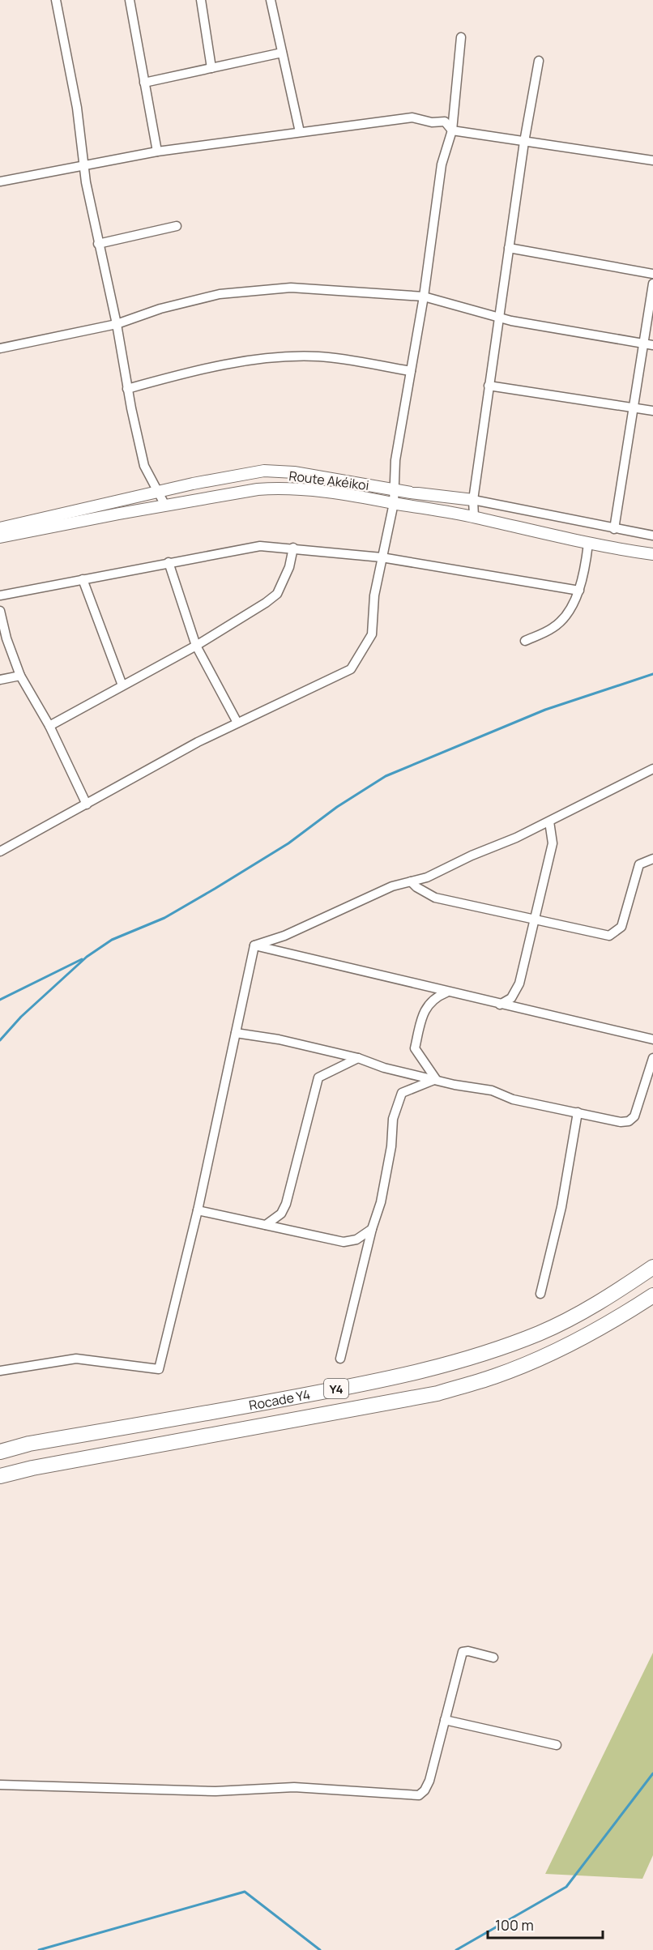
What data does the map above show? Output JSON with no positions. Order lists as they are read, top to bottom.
{
  "streets": {
    "highway": ["Y4", "Rocade Y4"],
    "street": ["Route Akéikoi"]
  },
  "scale_bar": "100 m"
}
